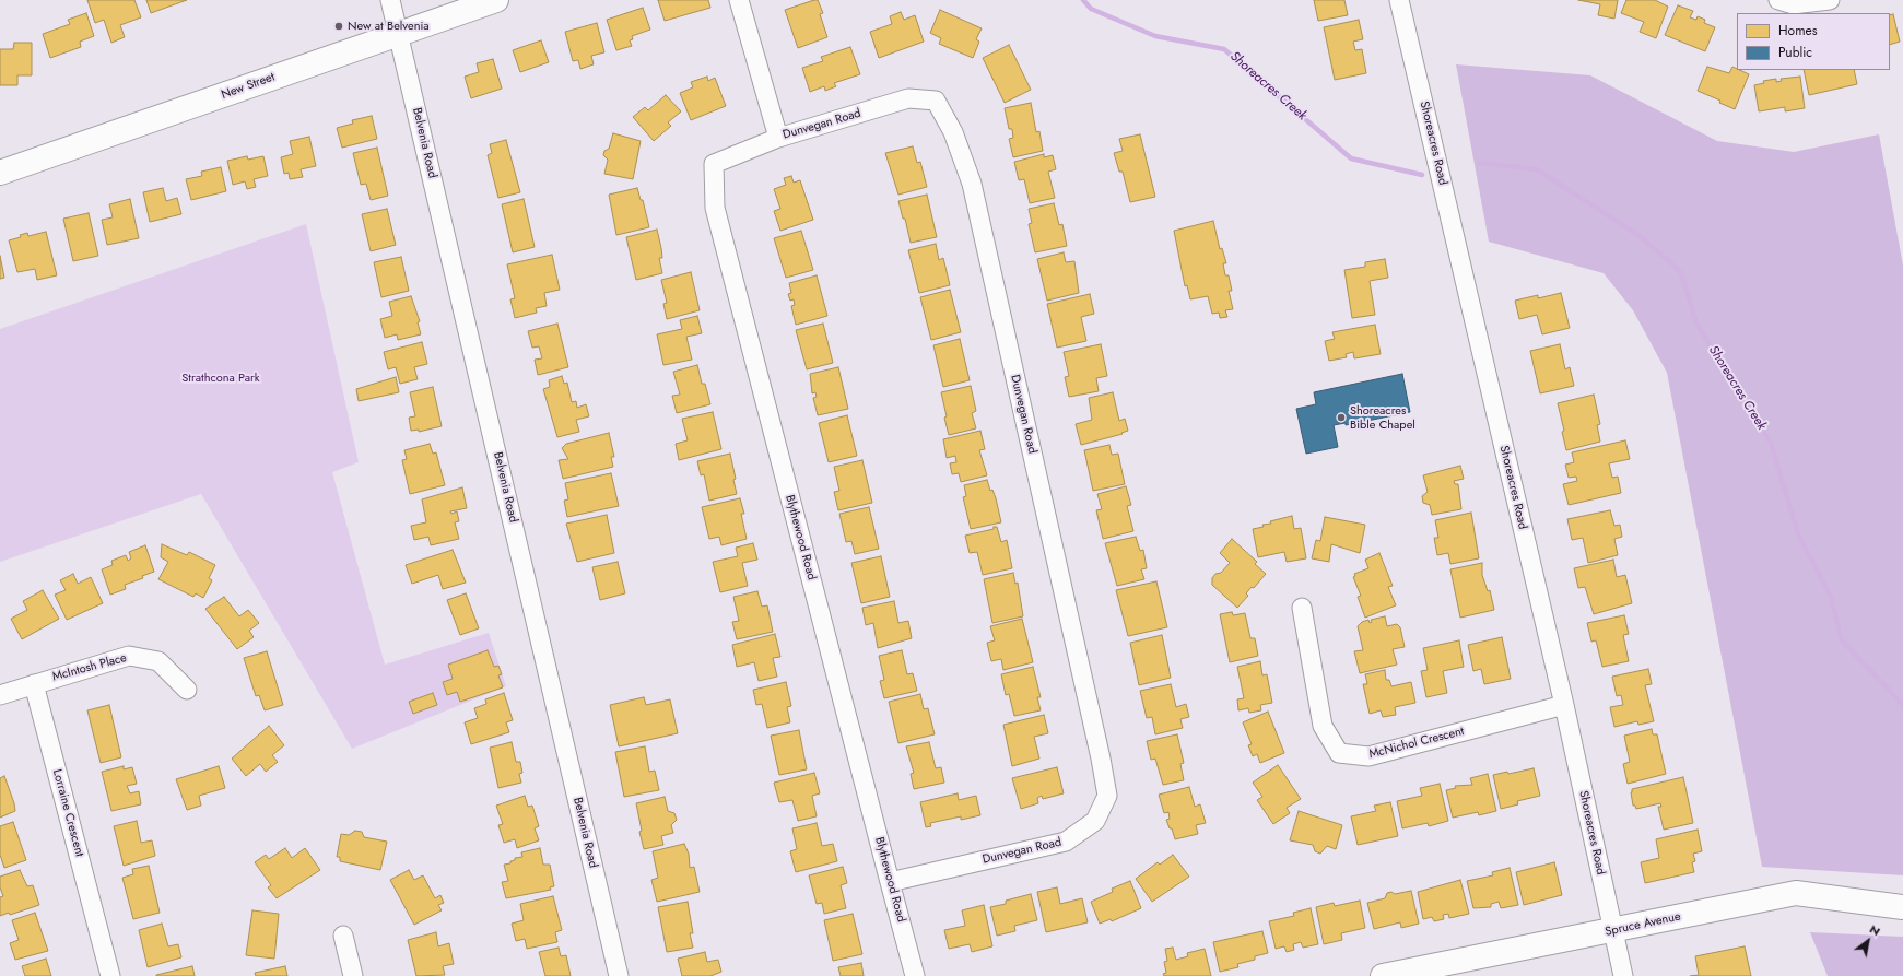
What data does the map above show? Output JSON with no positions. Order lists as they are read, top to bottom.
{
  "streets": {
    "street": [
      "New Street",
      "Dunvegan Road",
      "Belvenia Road",
      "Shoreacres Road",
      "Blythewood Road",
      "McIntosh Place",
      "McNichol Crescent",
      "Lorraine Crescent",
      "Spruce Avenue"
    ]
  },
  "crossings": [
    ["New Street", "Belvenia Road"],
    ["Dunvegan Road", "Blythewood Road"],
    ["Shoreacres Road", "McNichol Crescent"],
    ["Shoreacres Road", "Spruce Avenue"],
    ["McIntosh Place", "Lorraine Crescent"]
  ],
  "water": ["Shoreacres Creek"],
  "parks": ["Strathcona Park"],
  "places": ["New at Belvenia", "Shoreacres Bible Chapel"],
  "legend": ["Homes", "Public"],
  "north": "top right"
}
